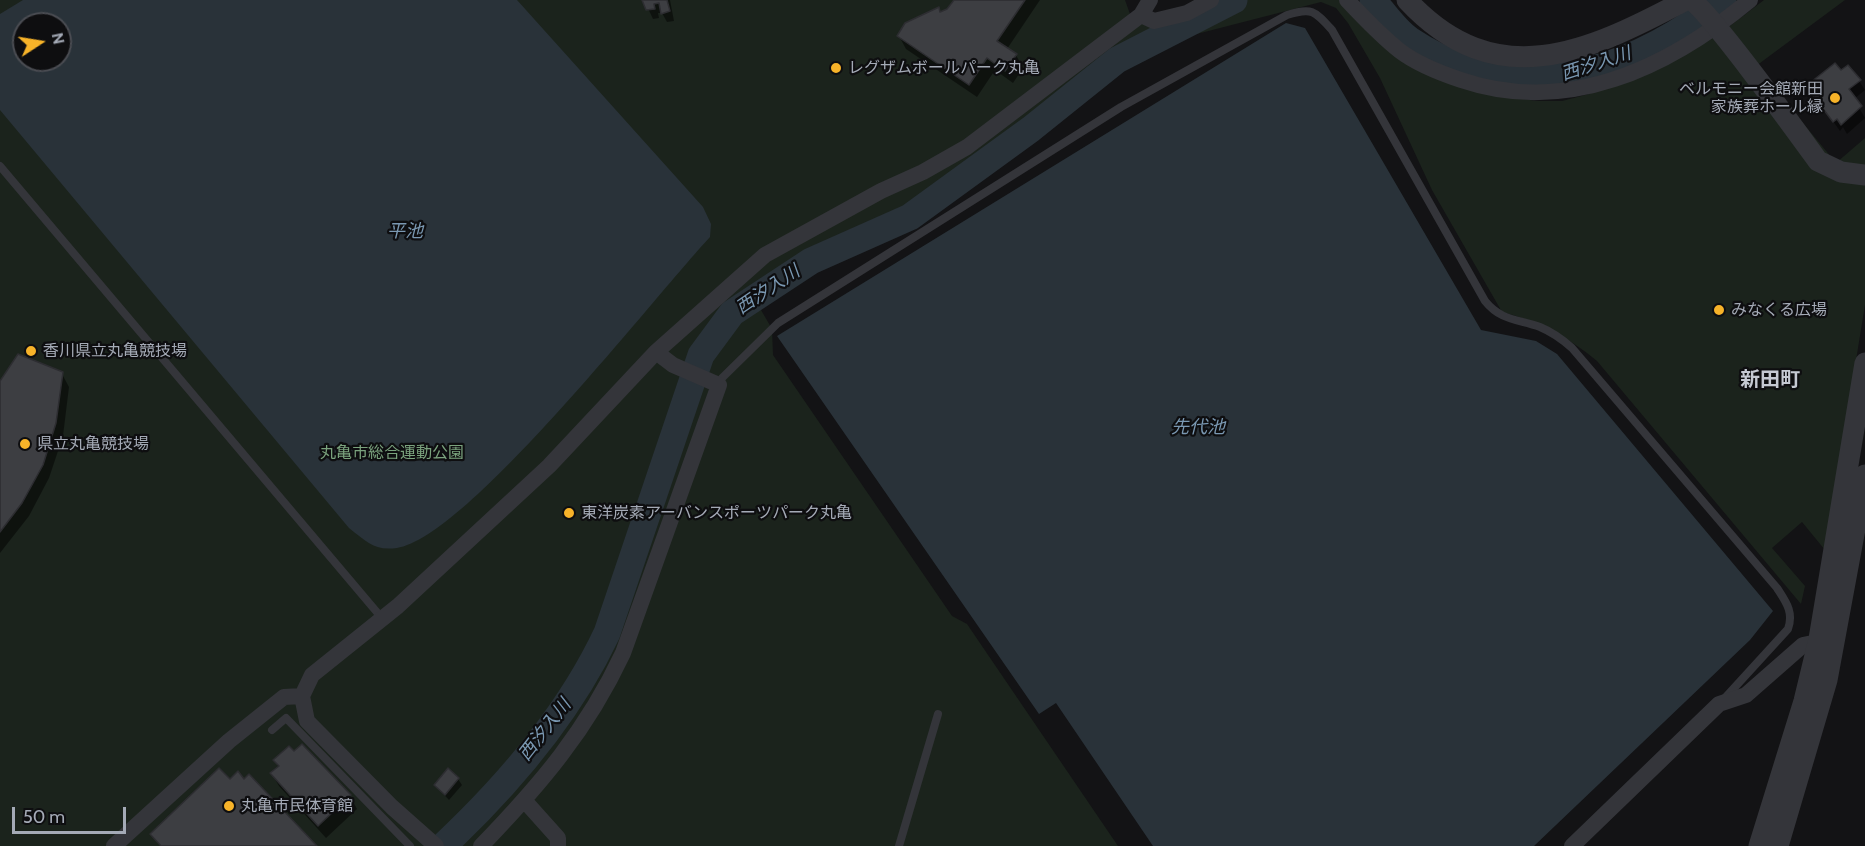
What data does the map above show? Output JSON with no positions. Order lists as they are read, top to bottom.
{
  "districts": ["新田町"],
  "water": ["西汐入川", "平池", "先代池"],
  "parks": ["丸亀市総合運動公園"],
  "places": [
    "レグザムボールパーク丸亀",
    "ベルモニー会館新田 家族葬ホール縁",
    "みなくる広場",
    "香川県立丸亀競技場",
    "県立丸亀競技場",
    "東洋炭素アーバンスポーツパーク丸亀",
    "丸亀市民体育館"
  ],
  "scale_bar": "50 m",
  "north": "right"
}
